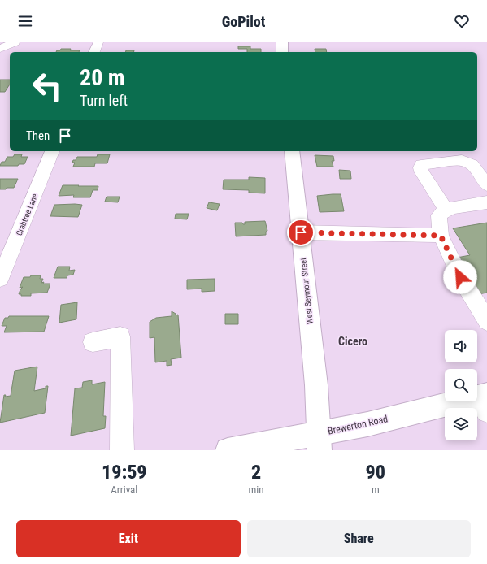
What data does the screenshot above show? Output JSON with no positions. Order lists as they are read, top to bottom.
{
  "streets": {
    "main road": ["West Seymour Street", "Brewerton Road"],
    "street": ["Crabtree Lane"]
  },
  "crossings": [
    ["West Seymour Street", "Brewerton Road"]
  ],
  "districts": ["Cicero"],
  "page": {
    "header": "GoPilot",
    "turn": ["20 m", "Turn left"],
    "then": "Then",
    "eta": [
      "19:59",
      "Arrival",
      "2",
      "min",
      "90",
      "m"
    ],
    "buttons": ["Exit", "Share"]
  }
}
